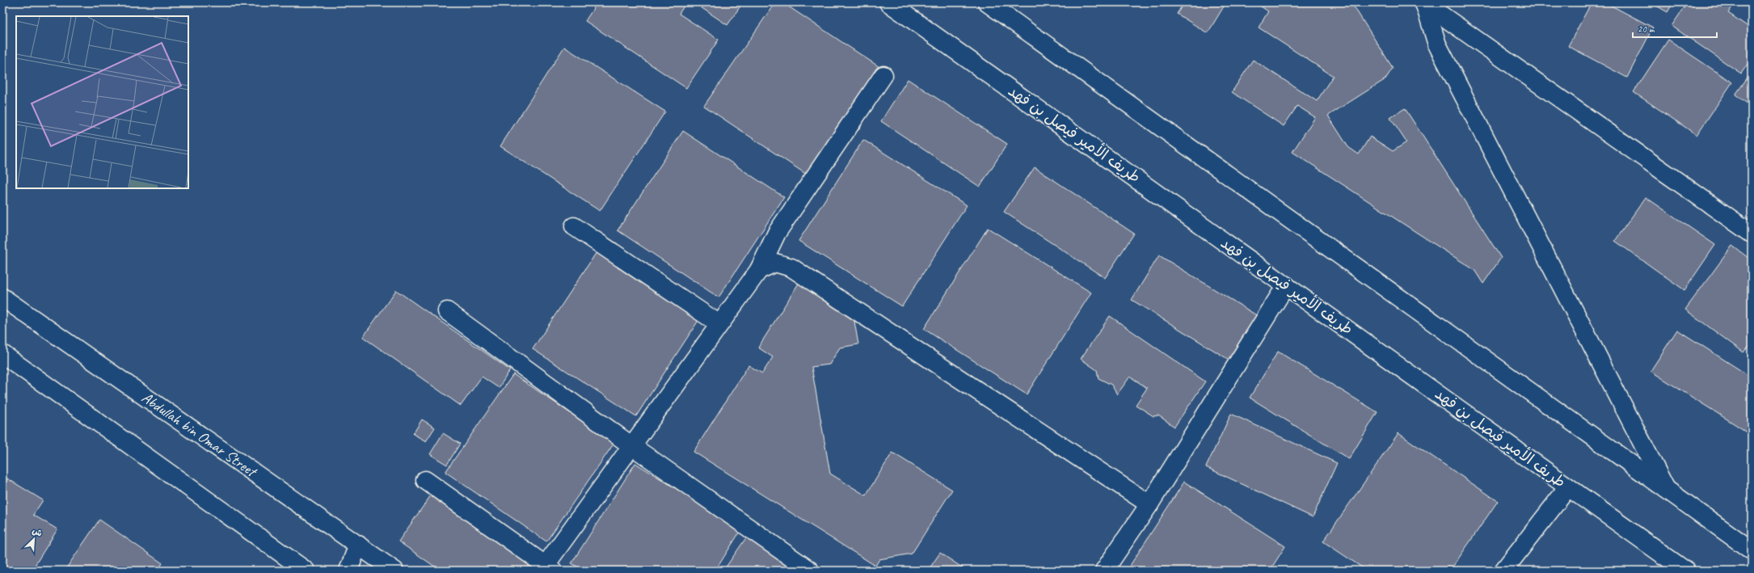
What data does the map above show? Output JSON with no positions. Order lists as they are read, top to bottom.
{
  "streets": {
    "street": ["طريف الأمير فيصل بن فهد", "Abdullah bin Omar Street"]
  },
  "scale_bar": "20 m",
  "north": "top right"
}
